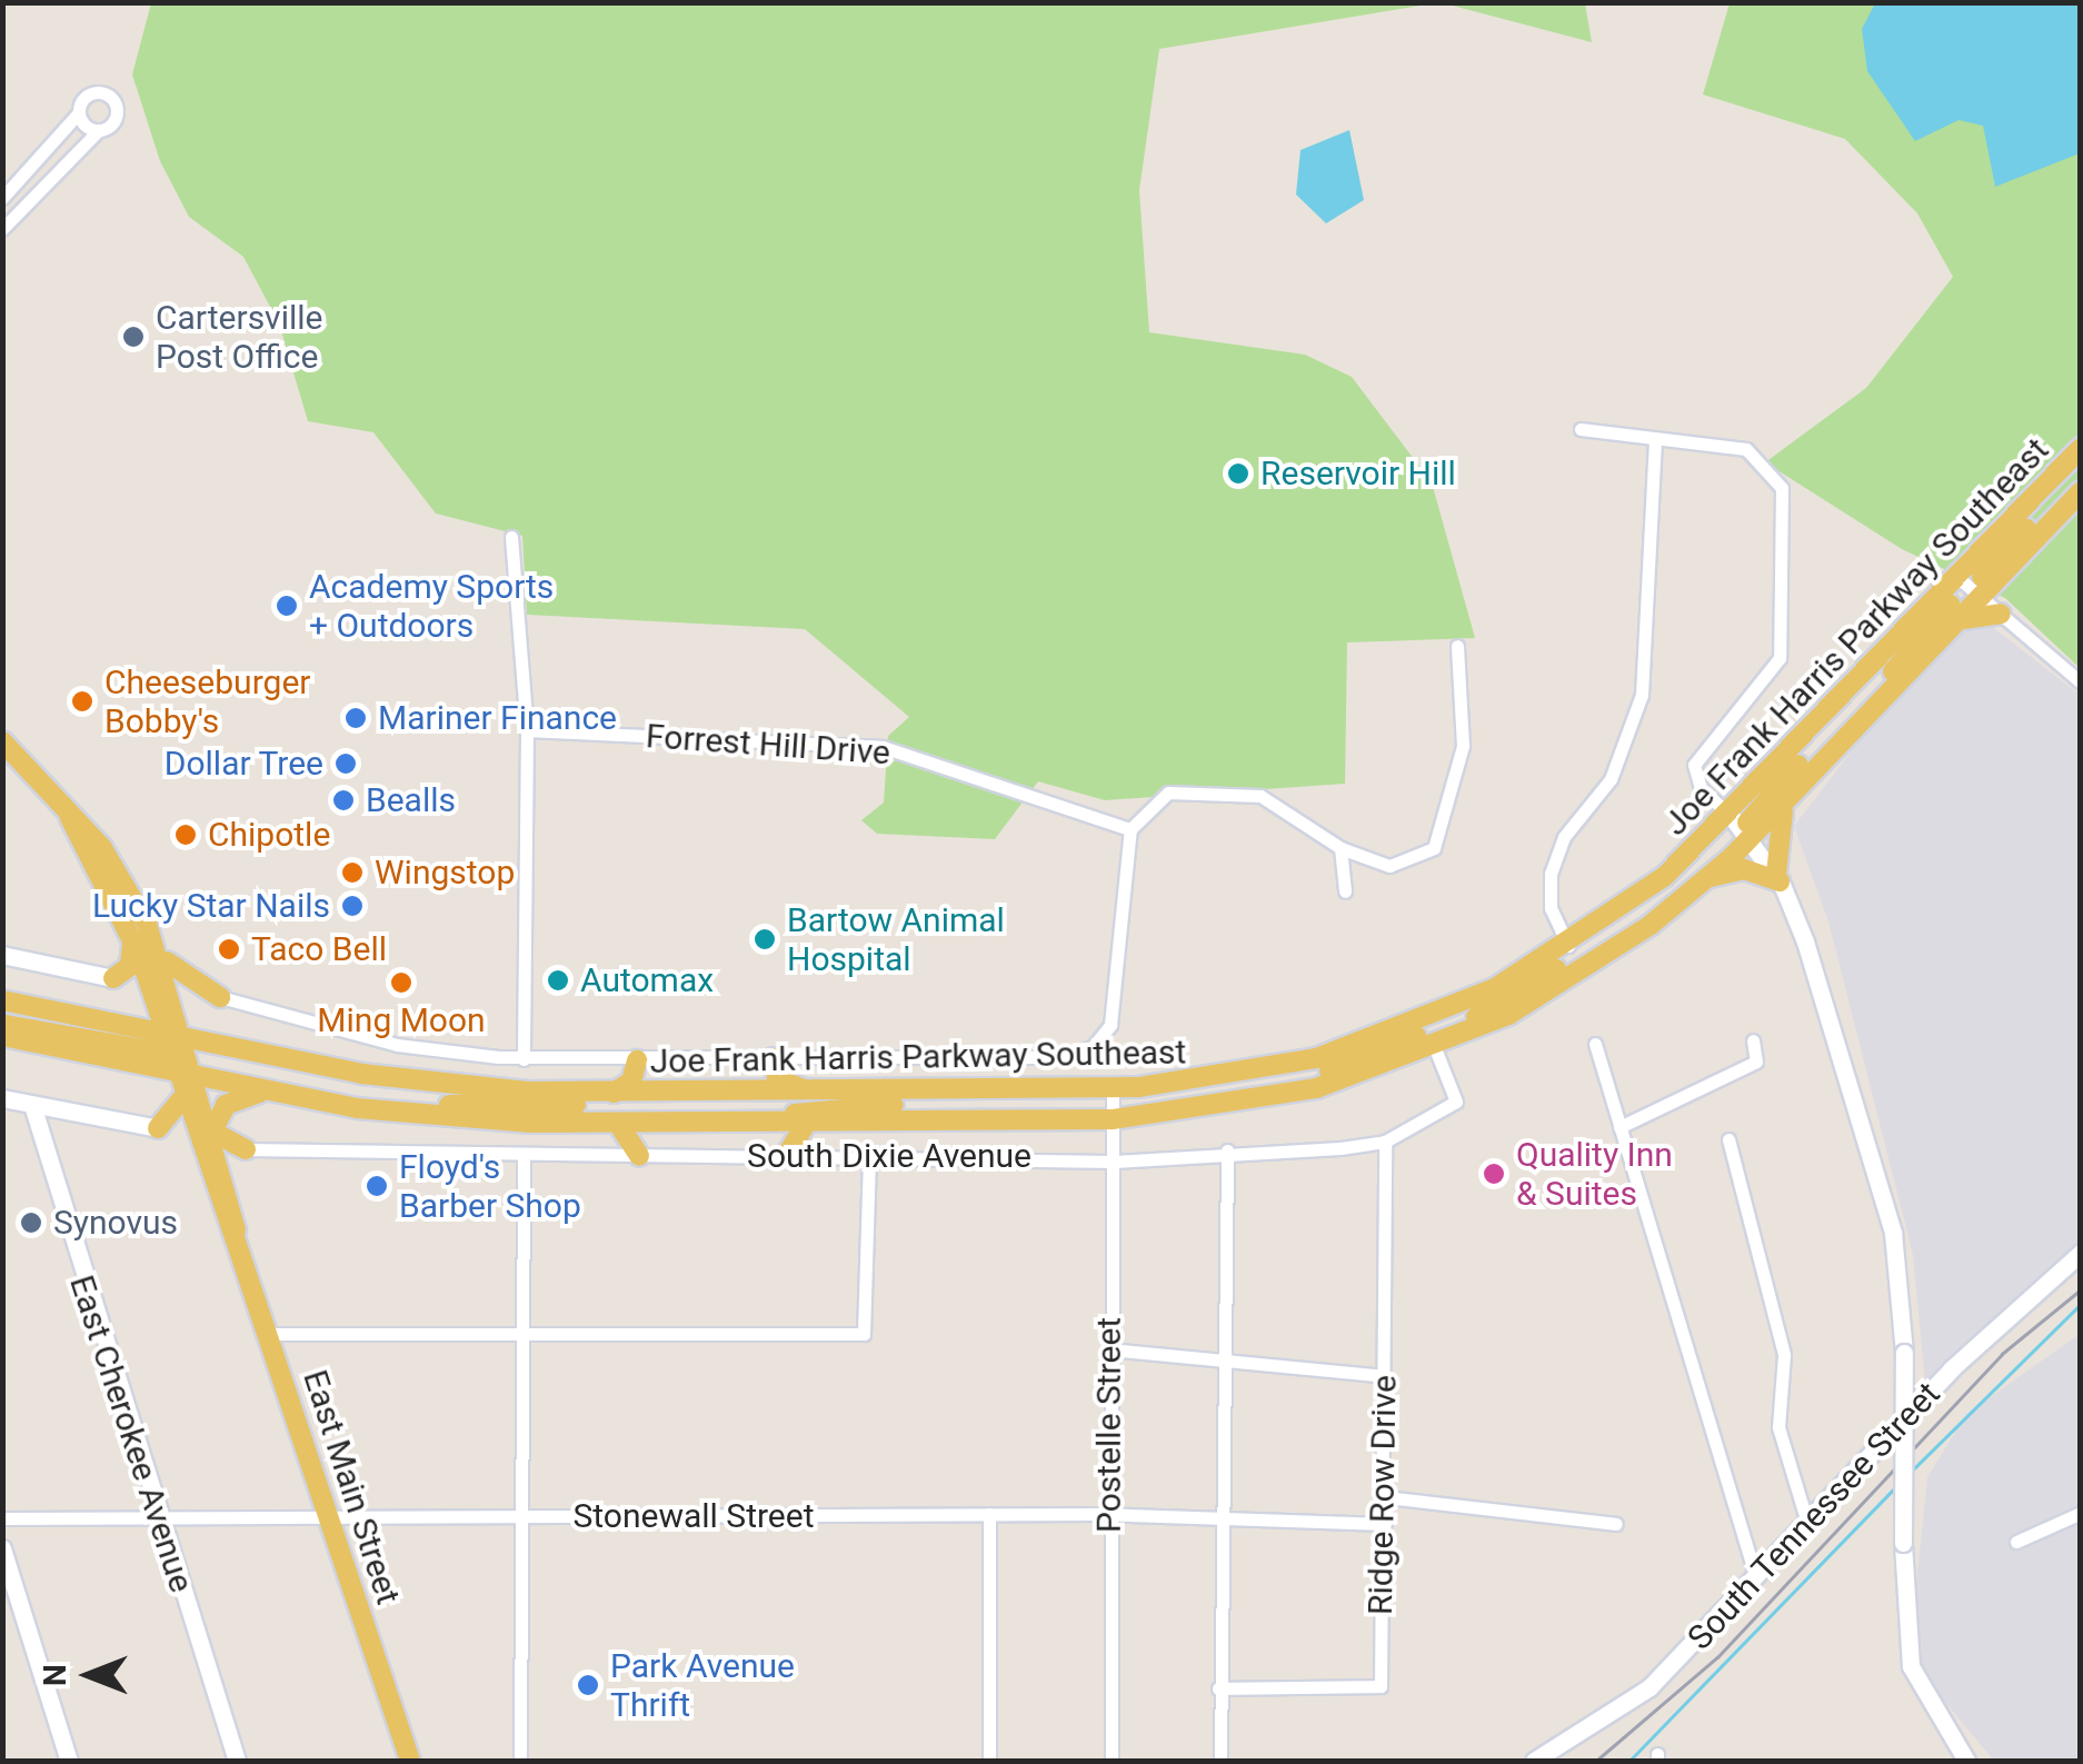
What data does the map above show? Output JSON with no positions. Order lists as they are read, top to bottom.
{
  "streets": {
    "main road": ["Joe Frank Harris Parkway Southeast", "East Main Street"],
    "street": [
      "Forrest Hill Drive",
      "South Dixie Avenue",
      "Postelle Street",
      "East Cherokee Avenue",
      "Ridge Row Drive",
      "Stonewall Street",
      "South Tennessee Street"
    ]
  },
  "crossings": [
    ["Joe Frank Harris Parkway Southeast", "South Dixie Avenue"],
    ["Joe Frank Harris Parkway Southeast", "Postelle Street"],
    ["Joe Frank Harris Parkway Southeast", "East Main Street"],
    ["South Dixie Avenue", "Postelle Street"],
    ["South Dixie Avenue", "Ridge Row Drive"],
    ["Postelle Street", "Stonewall Street"],
    ["East Cherokee Avenue", "Stonewall Street"],
    ["East Main Street", "Stonewall Street"],
    ["Ridge Row Drive", "Stonewall Street"]
  ],
  "places": [
    "Cartersville Post Office",
    "Reservoir Hill",
    "Academy Sports + Outdoors",
    "Cheeseburger Bobby's",
    "Mariner Finance",
    "Dollar Tree",
    "Bealls",
    "Chipotle",
    "Wingstop",
    "Lucky Star Nails",
    "Bartow Animal Hospital",
    "Taco Bell",
    "Automax",
    "Ming Moon",
    "Quality Inn & Suites",
    "Floyd's Barber Shop",
    "Synovus",
    "Park Avenue Thrift"
  ],
  "north": "left"
}
